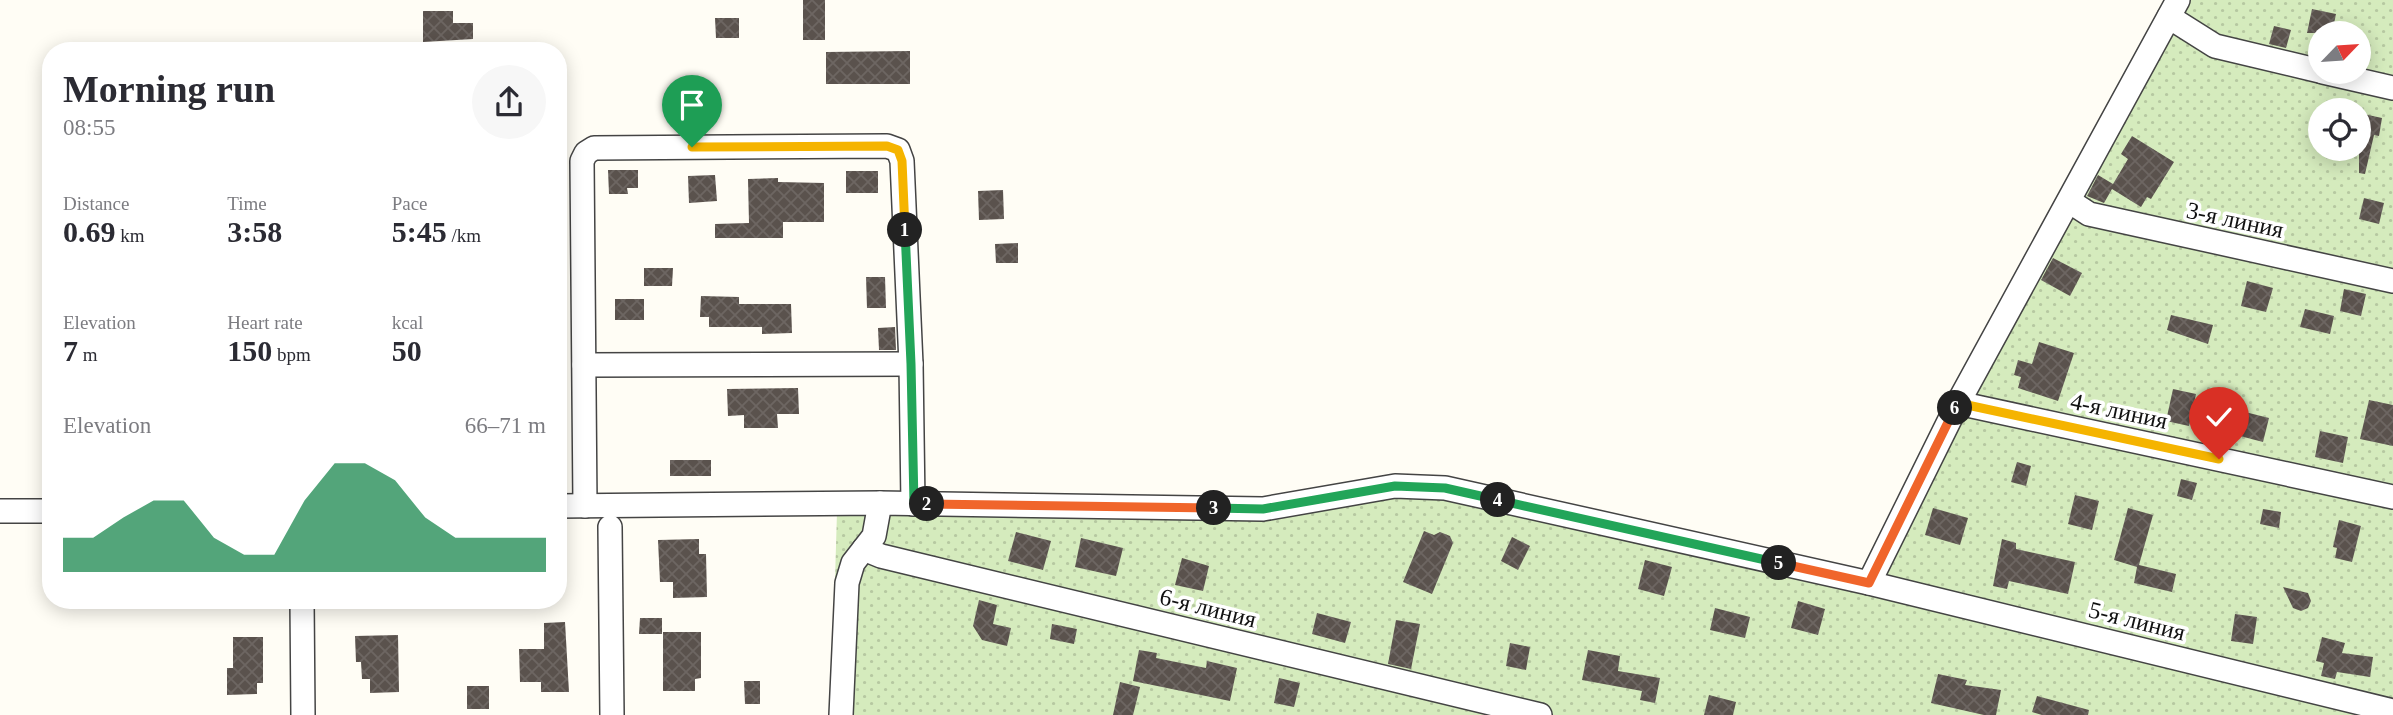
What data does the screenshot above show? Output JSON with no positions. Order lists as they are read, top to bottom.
{
  "streets": {
    "street": [
      "3-я линия",
      "4-я линия",
      "6-я линия",
      "5-я линия"
    ]
  },
  "north": "top right",
  "page": {
    "heading": ["Morning run", "08:55"],
    "stats": [
      ["Distance", "0.69 km"],
      ["Time", "3:58"],
      ["Pace", "5:45 /km"],
      ["Elevation", "7 m"],
      ["Heart rate", "150 bpm"],
      ["kcal", "50"]
    ],
    "pins": [
      "1",
      "6",
      "4",
      "2",
      "3",
      "5"
    ],
    "chart": ["Elevation", "66–71 m"]
  }
}
